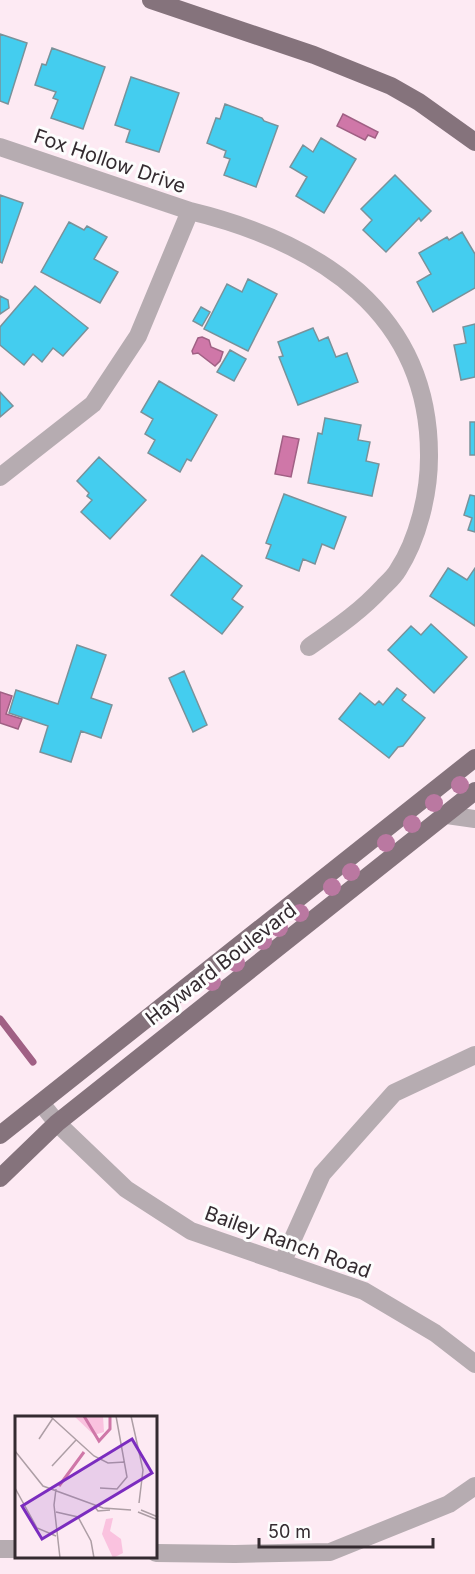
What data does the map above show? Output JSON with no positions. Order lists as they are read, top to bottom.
{
  "streets": {
    "main road": ["Hayward Boulevard"],
    "street": ["Fox Hollow Drive", "Bailey Ranch Road"]
  },
  "crossings": [
    ["Hayward Boulevard", "Bailey Ranch Road"]
  ],
  "scale_bar": "50 m"
}
